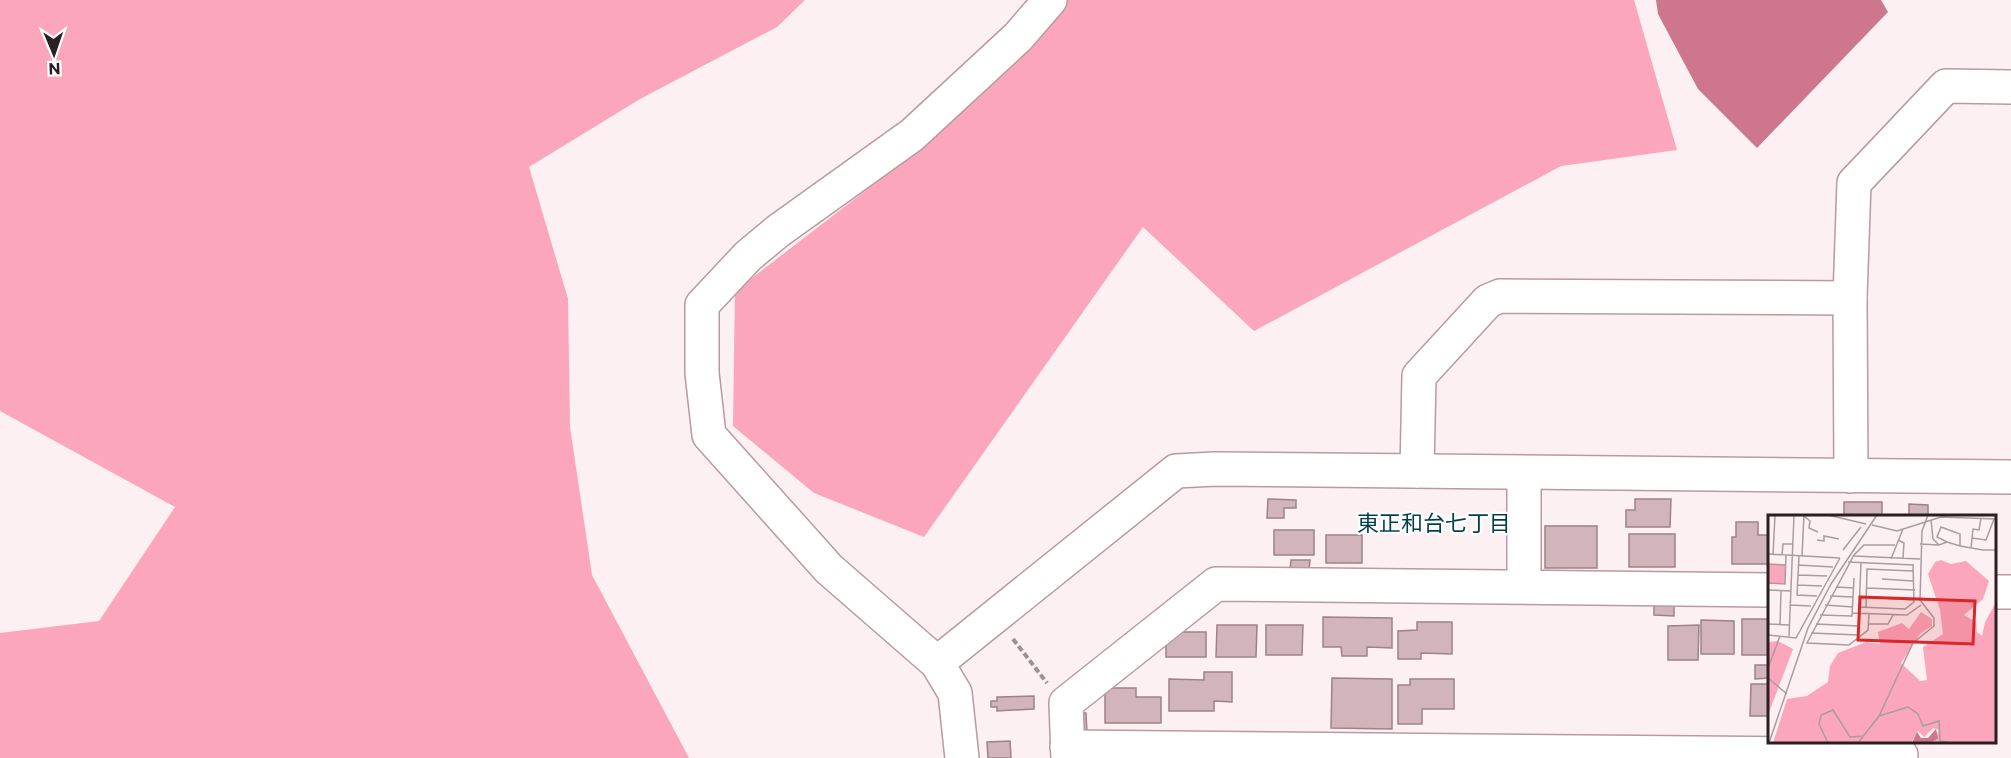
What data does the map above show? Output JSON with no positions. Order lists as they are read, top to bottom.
{
  "districts": ["東正和台七丁目"],
  "north": "bottom"
}
